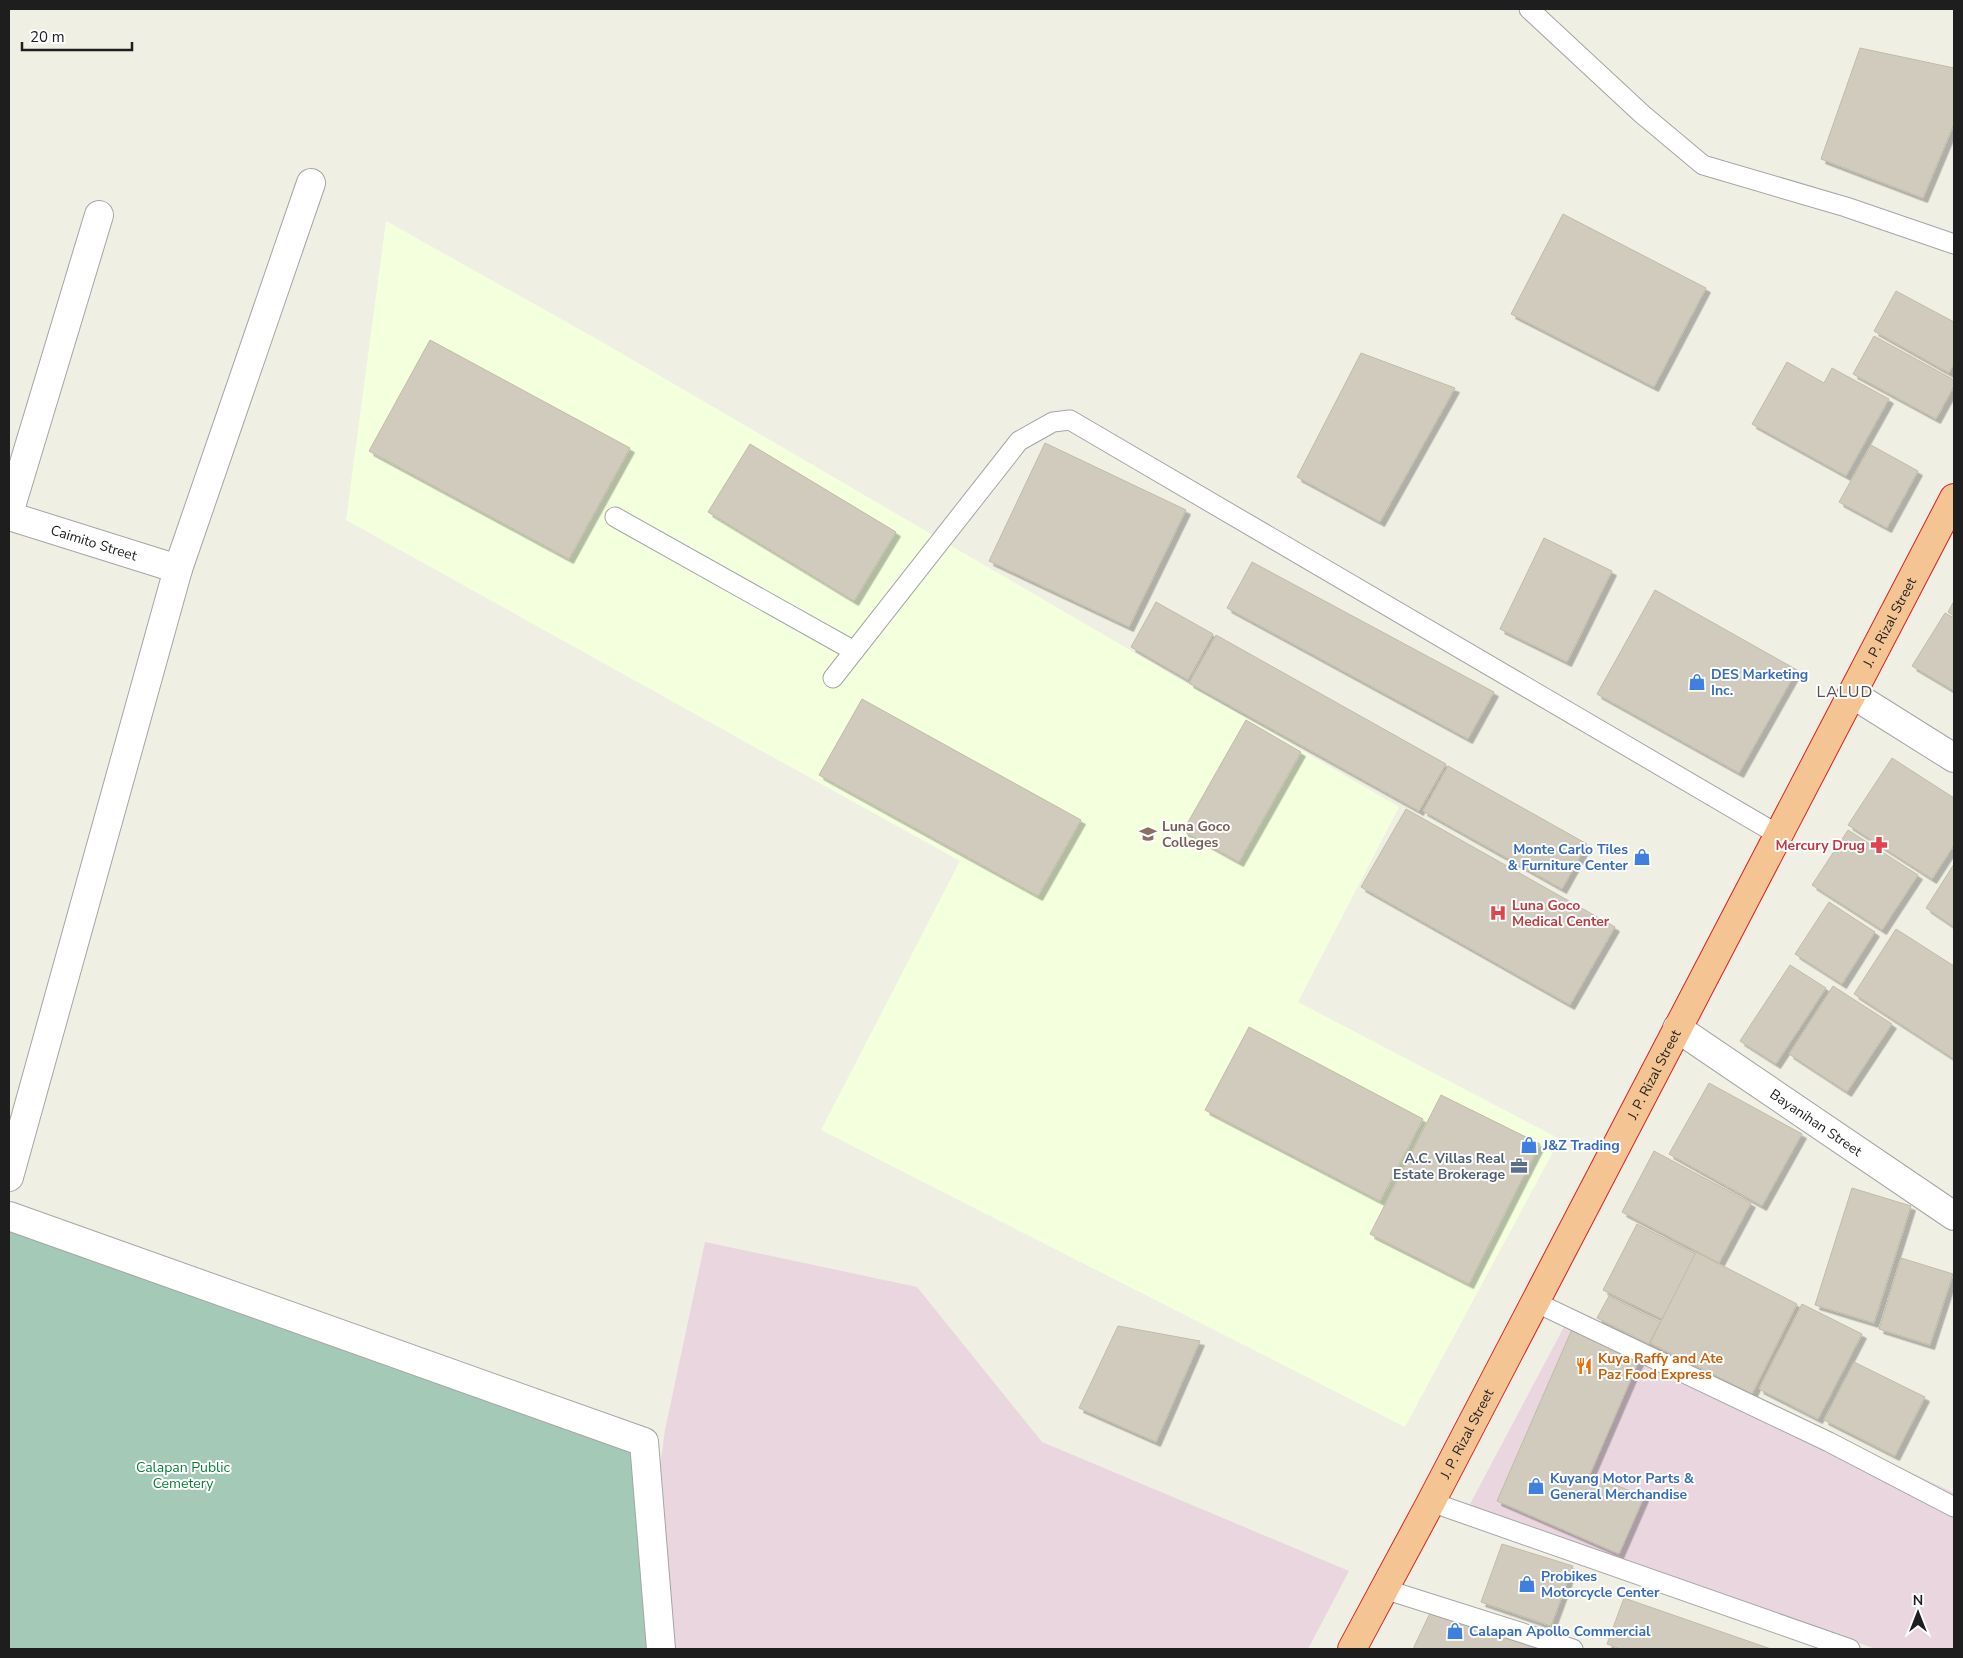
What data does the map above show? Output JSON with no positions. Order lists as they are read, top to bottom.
{
  "streets": {
    "highway": ["J. P. Rizal Street"],
    "street": ["Caimito Street", "Bayanihan Street"]
  },
  "crossings": [
    ["J. P. Rizal Street", "Bayanihan Street"]
  ],
  "districts": ["LALUD"],
  "parks": ["Calapan Public Cemetery"],
  "places": {
    "shop": [
      "DES Marketing Inc.",
      "Monte Carlo Tiles & Furniture Center",
      "J&Z Trading",
      "Kuyang Motor Parts & General Merchandise",
      "Probikes Motorcycle Center",
      "Calapan Apollo Commercial"
    ],
    "school or university": ["Luna Goco Colleges"],
    "pharmacy": ["Mercury Drug"],
    "hospital": ["Luna Goco Medical Center"],
    "office": ["A.C. Villas Real Estate Brokerage"],
    "restaurant": ["Kuya Raffy and Ate Paz Food Express"]
  },
  "scale_bar": "20 m",
  "north": "top"
}
